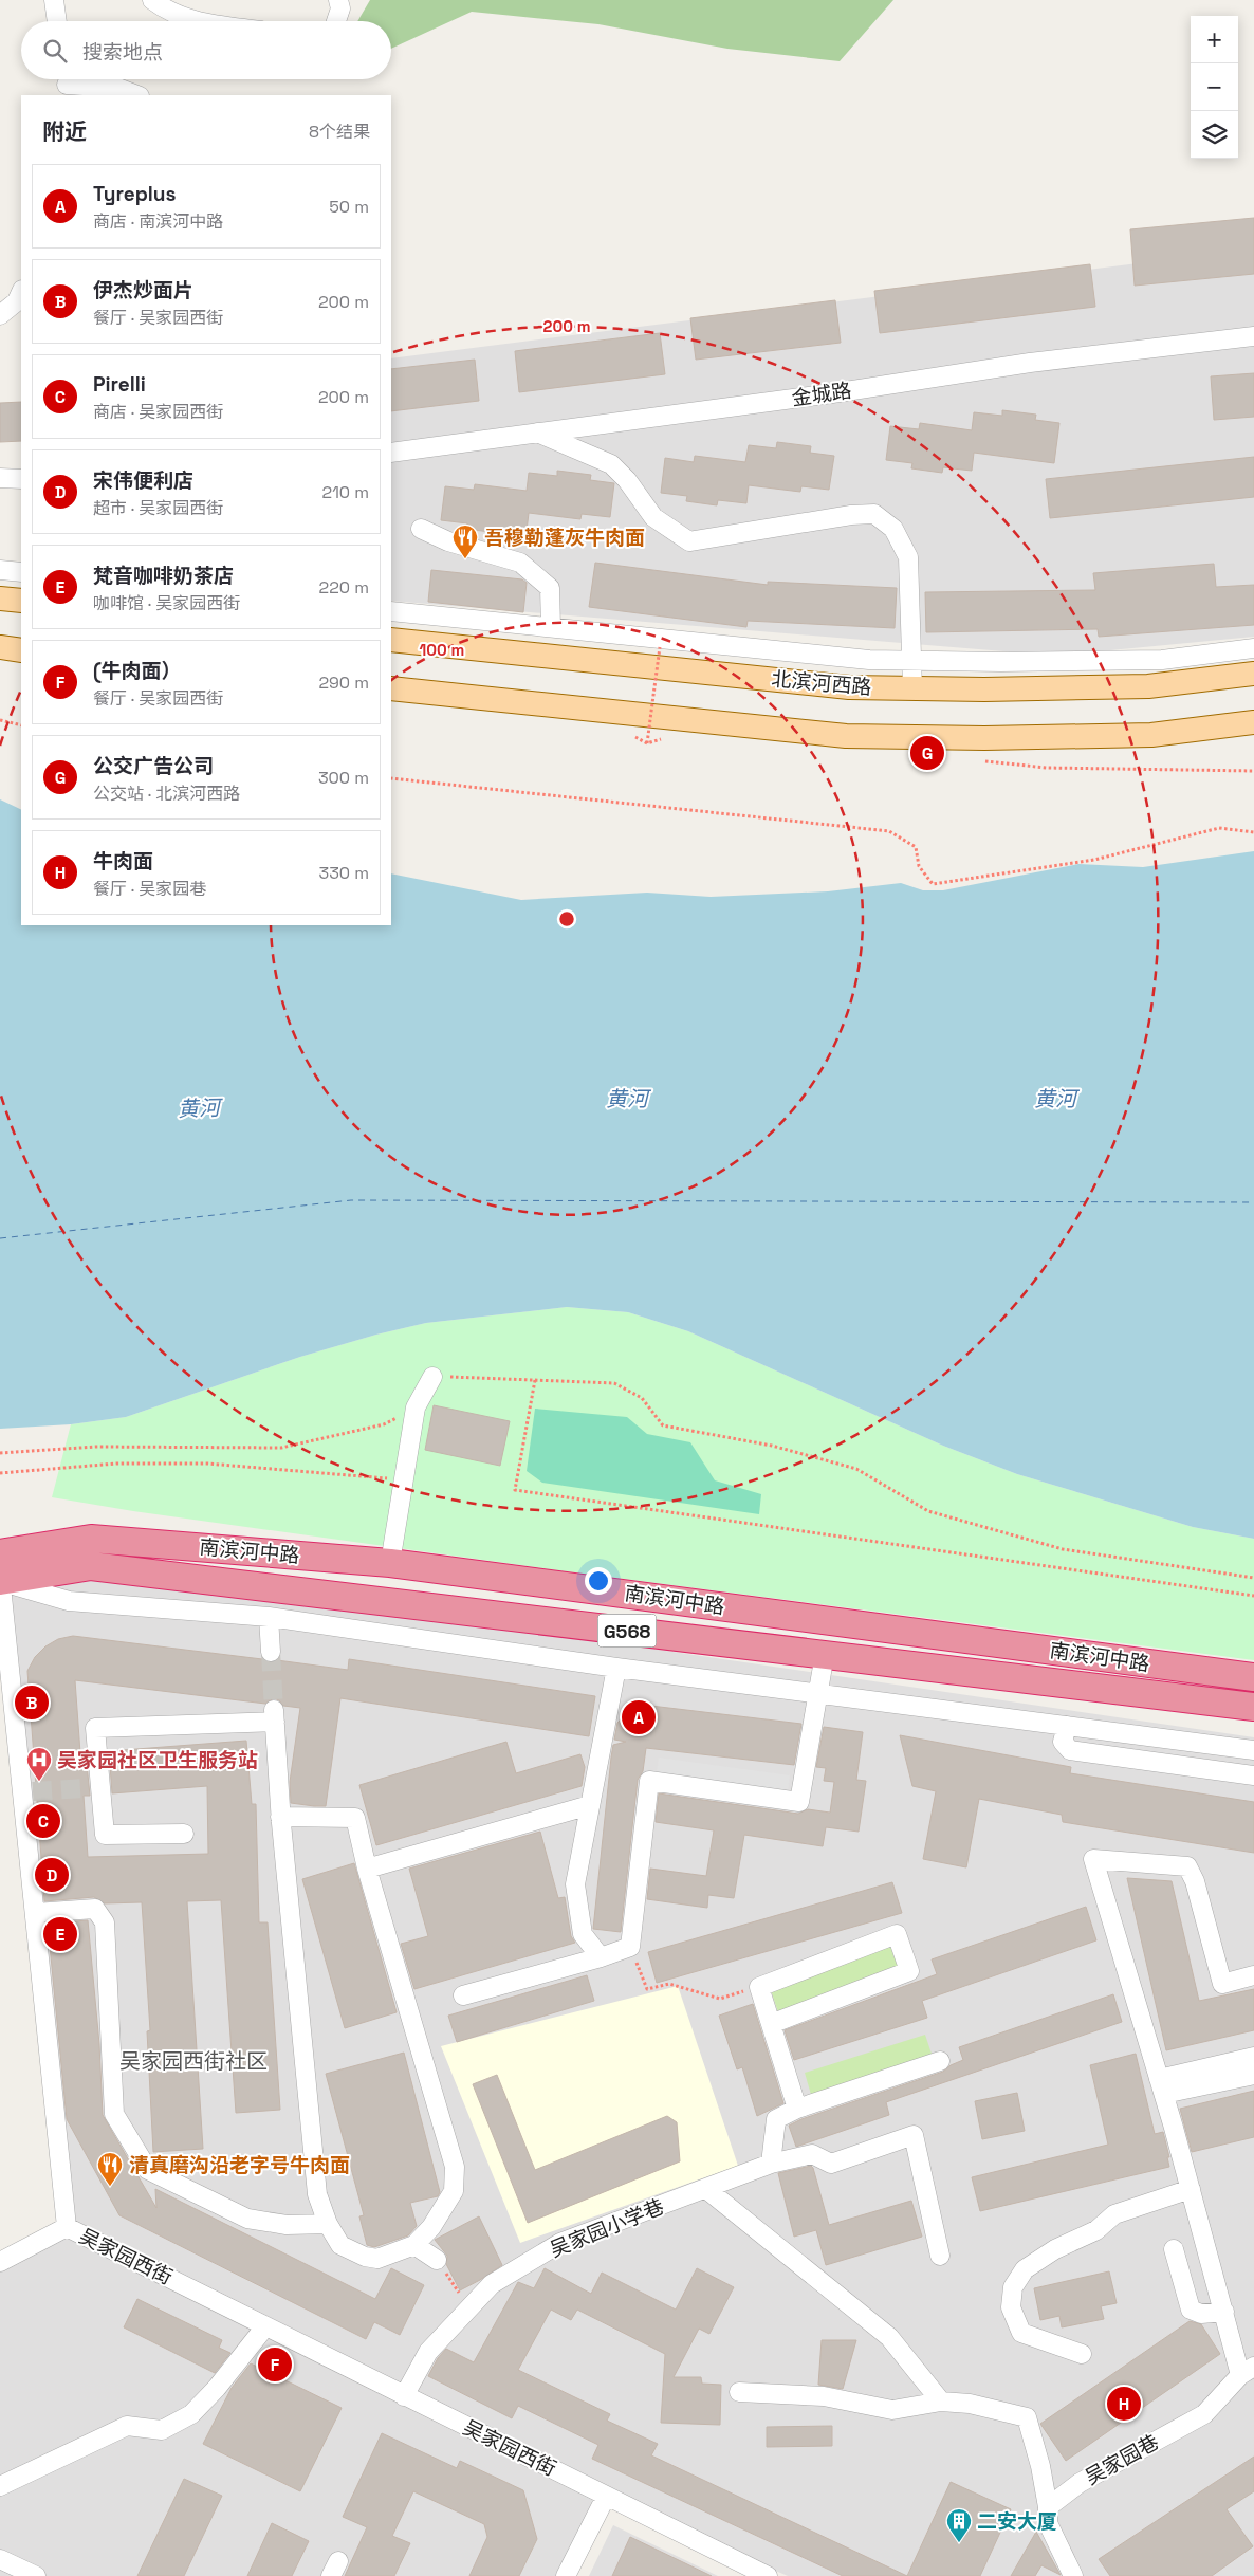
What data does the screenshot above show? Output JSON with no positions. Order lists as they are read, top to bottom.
{
  "streets": {
    "highway": ["南滨河中路", "G568"],
    "main road": ["北滨河西路"],
    "street": [
      "金城路",
      "吴家园小学巷",
      "吴家园西街",
      "吴家园巷"
    ]
  },
  "crossings": [
    ["南滨河中路", "吴家园西街"],
    ["吴家园小学巷", "吴家园西街"]
  ],
  "districts": ["吴家园西街社区"],
  "water": ["黄河"],
  "places": {
    "restaurant": ["吾穆勒蓬灰牛肉面", "清真磨沟沿老字号牛肉面"],
    "hospital": ["吴家园社区卫生服务站"],
    "building": ["二安大厦"]
  },
  "page": {
    "map_buttons": ["+", "−"],
    "search": "搜索地点",
    "heading": ["附近", "8个结果"],
    "list": [
      {
        "mark": "A",
        "name": "Tyreplus",
        "note": "商店 · 南滨河中路",
        "value": "50 m"
      },
      {
        "mark": "B",
        "name": "伊杰炒面片",
        "note": "餐厅 · 吴家园西街",
        "value": "200 m"
      },
      {
        "mark": "C",
        "name": "Pirelli",
        "note": "商店 · 吴家园西街",
        "value": "200 m"
      },
      {
        "mark": "D",
        "name": "宋伟便利店",
        "note": "超市 · 吴家园西街",
        "value": "210 m"
      },
      {
        "mark": "E",
        "name": "梵音咖啡奶茶店",
        "note": "咖啡馆 · 吴家园西街",
        "value": "220 m"
      },
      {
        "mark": "F",
        "name": "(牛肉面）",
        "note": "餐厅 · 吴家园西街",
        "value": "290 m"
      },
      {
        "mark": "G",
        "name": "公交广告公司",
        "note": "公交站 · 北滨河西路",
        "value": "300 m"
      },
      {
        "mark": "H",
        "name": "牛肉面",
        "note": "餐厅 · 吴家园巷",
        "value": "330 m"
      }
    ],
    "pins": [
      "G",
      "B",
      "A",
      "C",
      "D",
      "E",
      "F",
      "H"
    ]
  },
  "rings": ["200 m", "100 m"]
}
